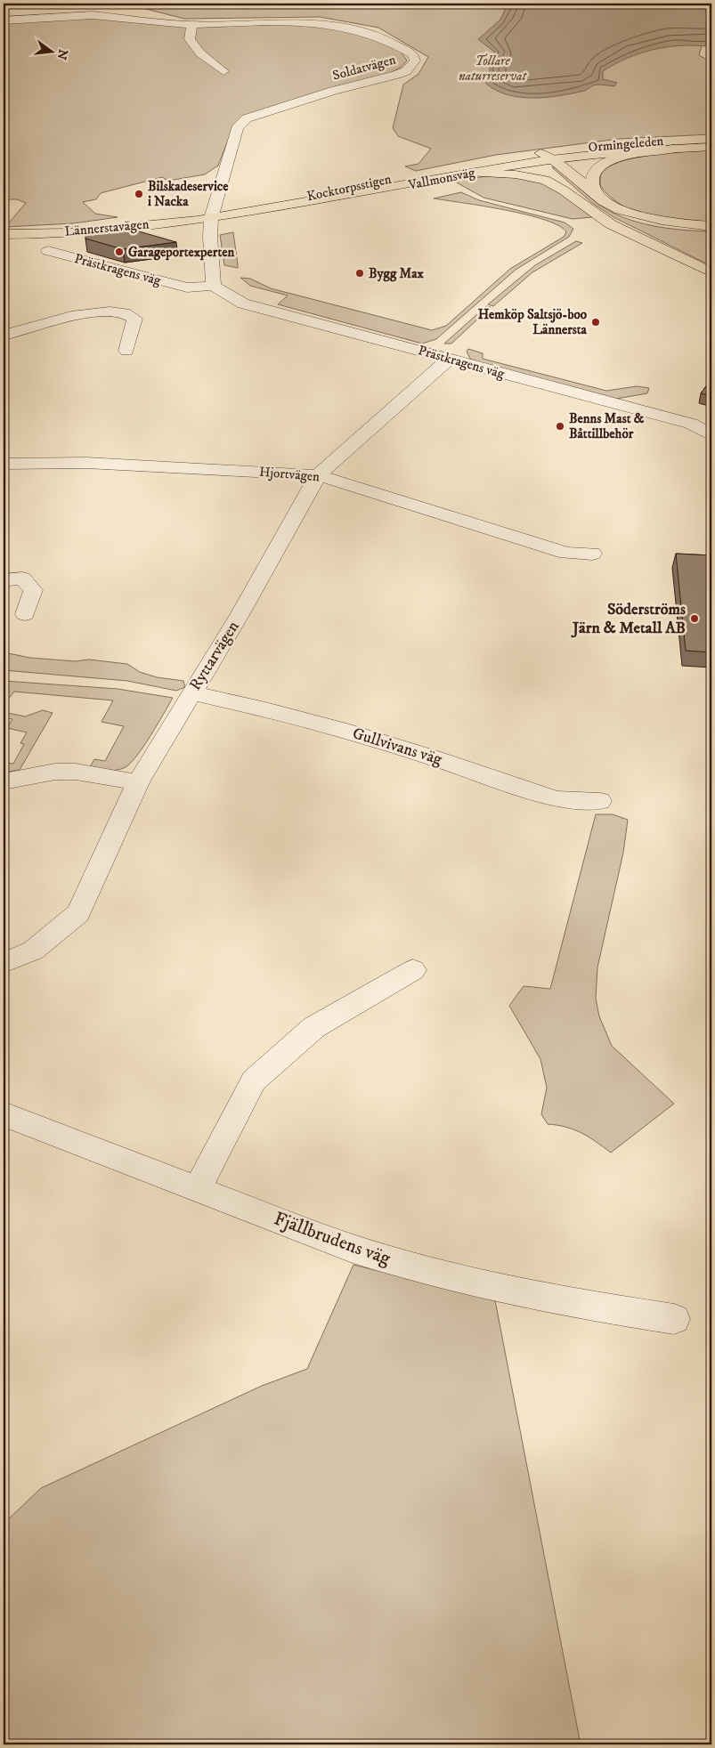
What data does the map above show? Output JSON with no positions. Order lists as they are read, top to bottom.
{
  "streets": {
    "main road": [
      "Ormingeleden",
      "Vallmonsväg",
      "Kocktorpsstigen",
      "Lännerstavägen"
    ],
    "street": [
      "Soldatvägen",
      "Prästkragens väg",
      "Hjortvägen",
      "Ryttarvägen",
      "Gullvivans väg",
      "Fjällbrudens väg"
    ]
  },
  "crossings": [
    ["Soldatvägen", "Vallmonsväg"],
    ["Soldatvägen", "Kocktorpsstigen"],
    ["Soldatvägen", "Lännerstavägen"],
    ["Ormingeleden", "Vallmonsväg"],
    ["Ormingeleden", "Kocktorpsstigen"],
    ["Vallmonsväg", "Kocktorpsstigen"],
    ["Vallmonsväg", "Lännerstavägen"],
    ["Kocktorpsstigen", "Lännerstavägen"],
    ["Prästkragens väg", "Ryttarvägen"],
    ["Hjortvägen", "Ryttarvägen"],
    ["Ryttarvägen", "Gullvivans väg"]
  ],
  "parks": ["Tollare naturreservat"],
  "places": [
    "Bilskadeservice i Nacka",
    "Garageportexperten",
    "Bygg Max",
    "Hemköp Saltsjö-boo Lännersta",
    "Benns Mast & Båttillbehör",
    "Söderströms Järn & Metall AB"
  ],
  "north": "right"
}
